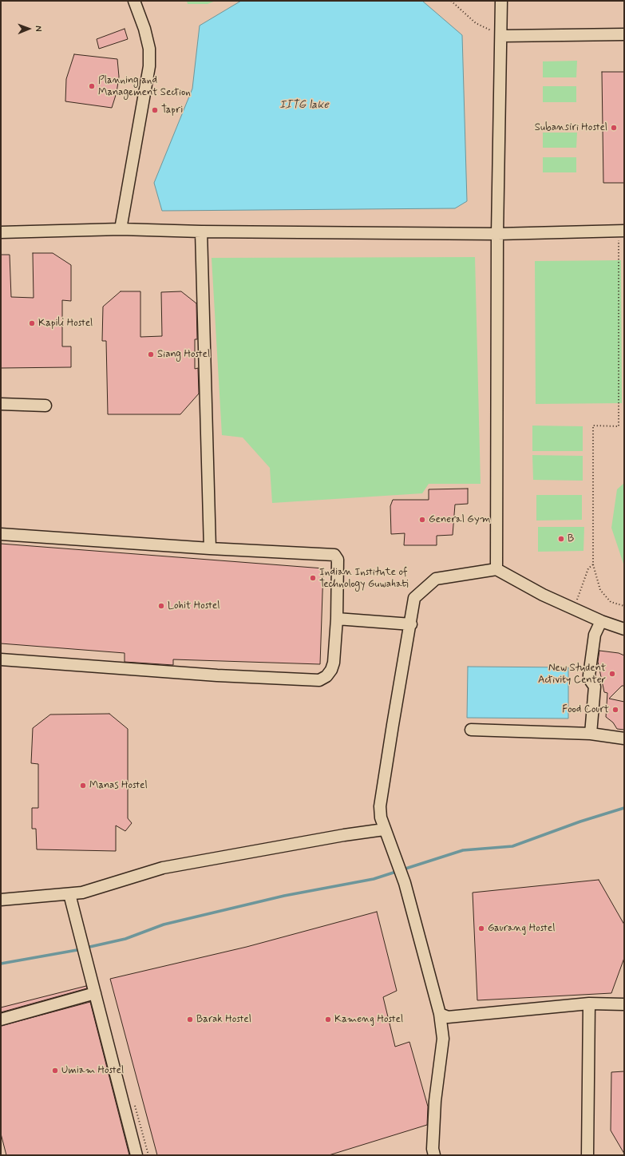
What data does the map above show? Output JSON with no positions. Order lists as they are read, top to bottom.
{
  "water": ["IITG lake"],
  "places": [
    "Planning and Management Section",
    "Tapri",
    "Subansiri Hostel",
    "Kapili Hostel",
    "Siang Hostel",
    "General Gym",
    "B",
    "Indian Institute of Technology Guwahati",
    "Lohit Hostel",
    "New Student Activity Center",
    "Food Court",
    "Manas Hostel",
    "Gaurang Hostel",
    "Barak Hostel",
    "Kameng Hostel",
    "Umiam Hostel"
  ],
  "north": "right"
}
